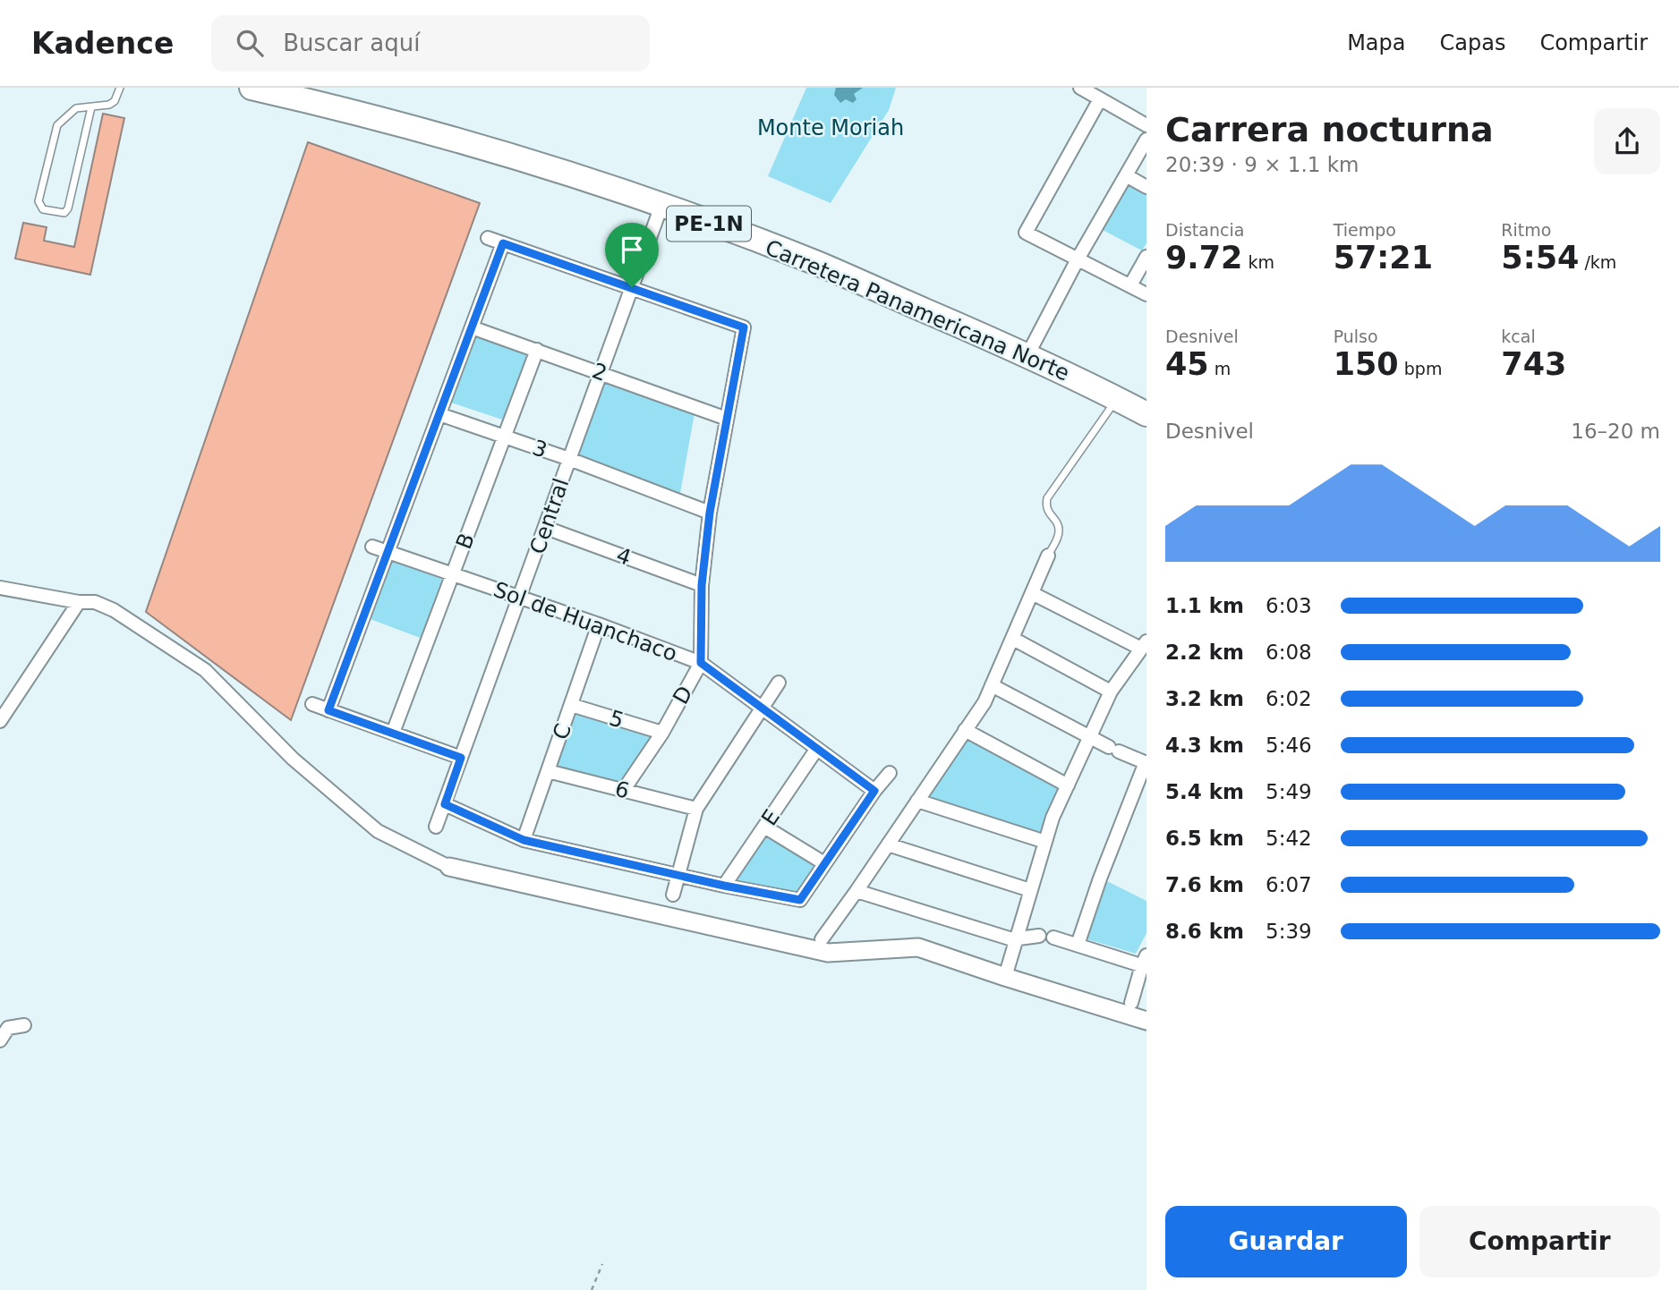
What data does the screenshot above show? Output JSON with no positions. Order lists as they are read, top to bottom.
{
  "streets": {
    "highway": ["PE-1N", "Carretera Panamericana Norte"],
    "street": [
      "2",
      "3",
      "Central",
      "B",
      "4",
      "Sol de Huanchaco",
      "D",
      "5",
      "C",
      "6",
      "E"
    ]
  },
  "crossings": [
    ["Carretera Panamericana Norte", "Central"],
    ["2", "Central"],
    ["2", "B"],
    ["2", "D"],
    ["3", "Central"],
    ["3", "B"],
    ["3", "D"],
    ["Central", "4"],
    ["Central", "Sol de Huanchaco"],
    ["Central", "D"],
    ["B", "Sol de Huanchaco"],
    ["4", "D"],
    ["Sol de Huanchaco", "D"],
    ["Sol de Huanchaco", "C"],
    ["Sol de Huanchaco", "E"],
    ["D", "5"],
    ["D", "6"],
    ["5", "C"],
    ["C", "6"]
  ],
  "parks": ["Monte Moriah"],
  "page": {
    "header": "Kadence",
    "search": "Buscar aquí",
    "nav": ["Mapa", "Capas", "Compartir"],
    "heading": ["Carrera nocturna", "20:39 · 9 × 1.1 km"],
    "stats": [
      ["Distancia", "9.72 km"],
      ["Tiempo", "57:21"],
      ["Ritmo", "5:54 /km"],
      ["Desnivel", "45 m"],
      ["Pulso", "150 bpm"],
      ["kcal", "743"]
    ],
    "chart": ["Desnivel", "16–20 m"],
    "list": [
      {
        "name": "1.1 km",
        "note": "6:03"
      },
      {
        "name": "2.2 km",
        "note": "6:08"
      },
      {
        "name": "3.2 km",
        "note": "6:02"
      },
      {
        "name": "4.3 km",
        "note": "5:46"
      },
      {
        "name": "5.4 km",
        "note": "5:49"
      },
      {
        "name": "6.5 km",
        "note": "5:42"
      },
      {
        "name": "7.6 km",
        "note": "6:07"
      },
      {
        "name": "8.6 km",
        "note": "5:39"
      }
    ],
    "buttons": ["Guardar", "Compartir"]
  }
}
